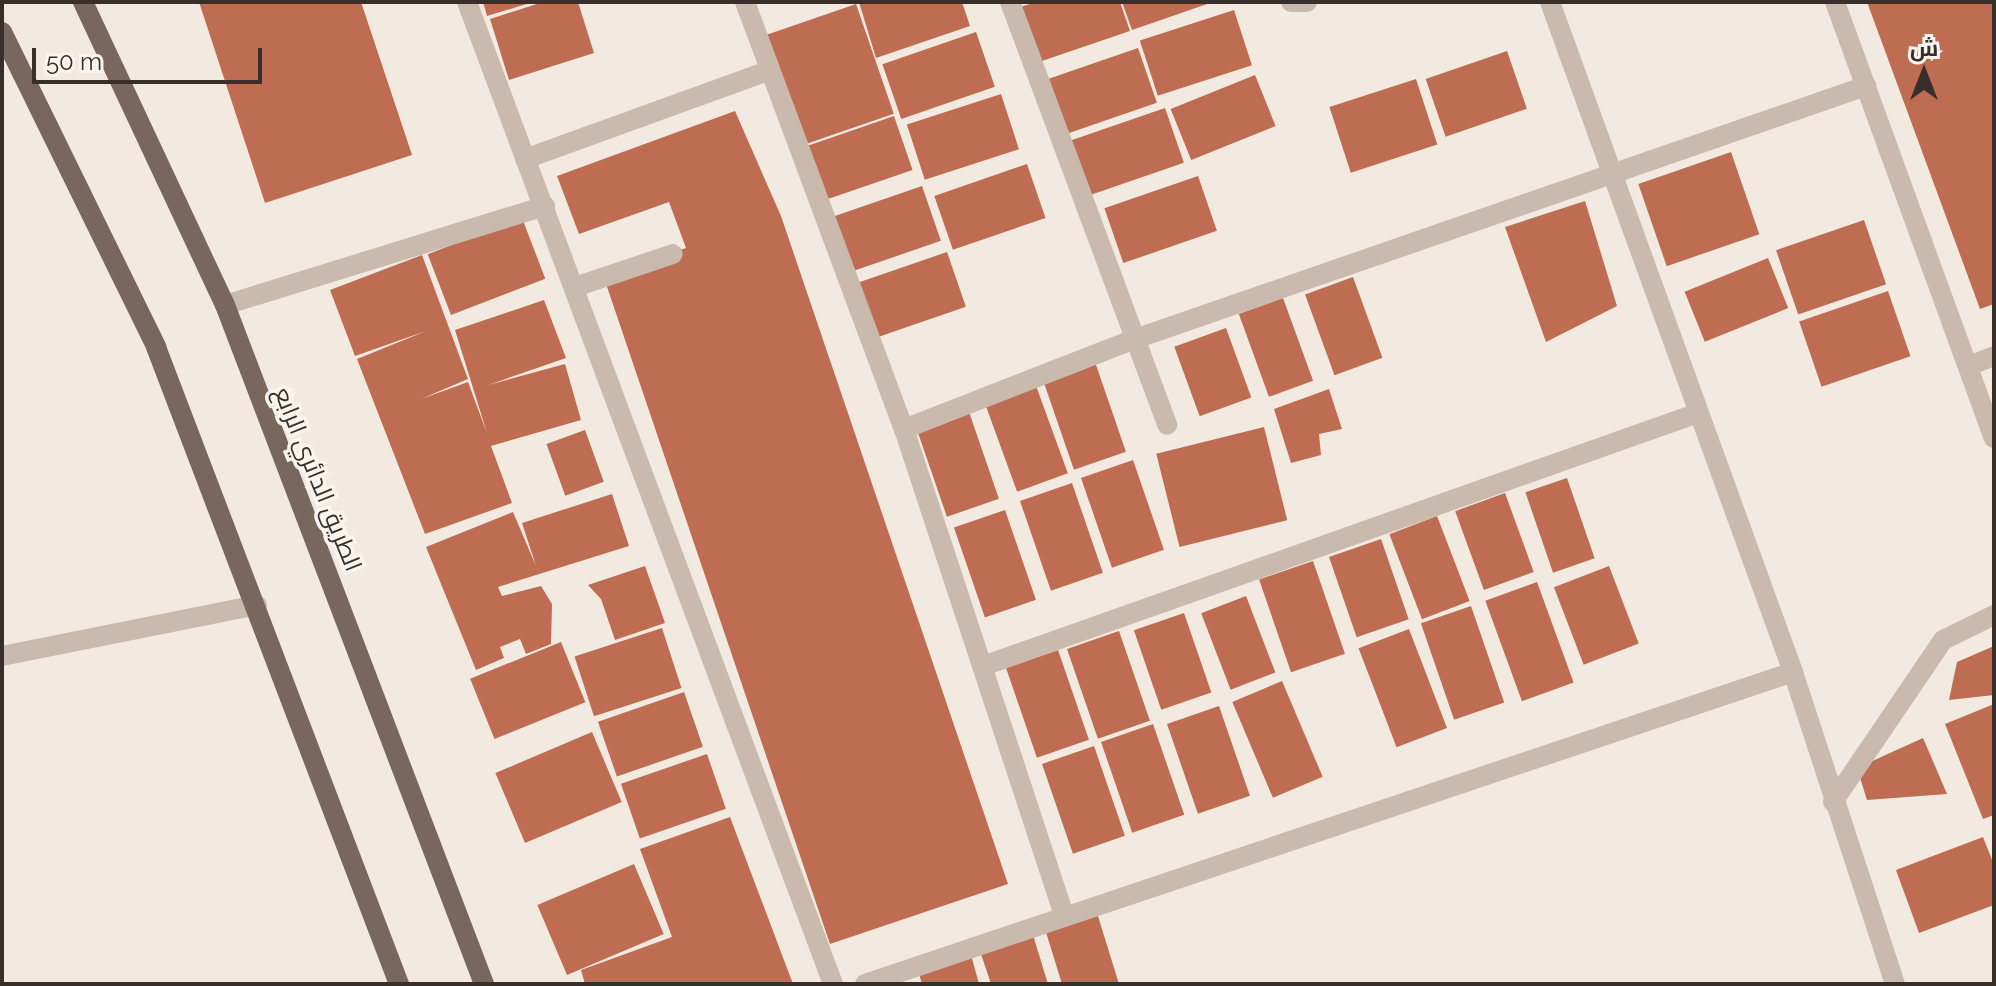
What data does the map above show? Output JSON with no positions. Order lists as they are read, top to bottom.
{
  "streets": {
    "main road": ["الطريق الدائري الرابع"]
  },
  "scale_bar": "50 m",
  "north": "top"
}
